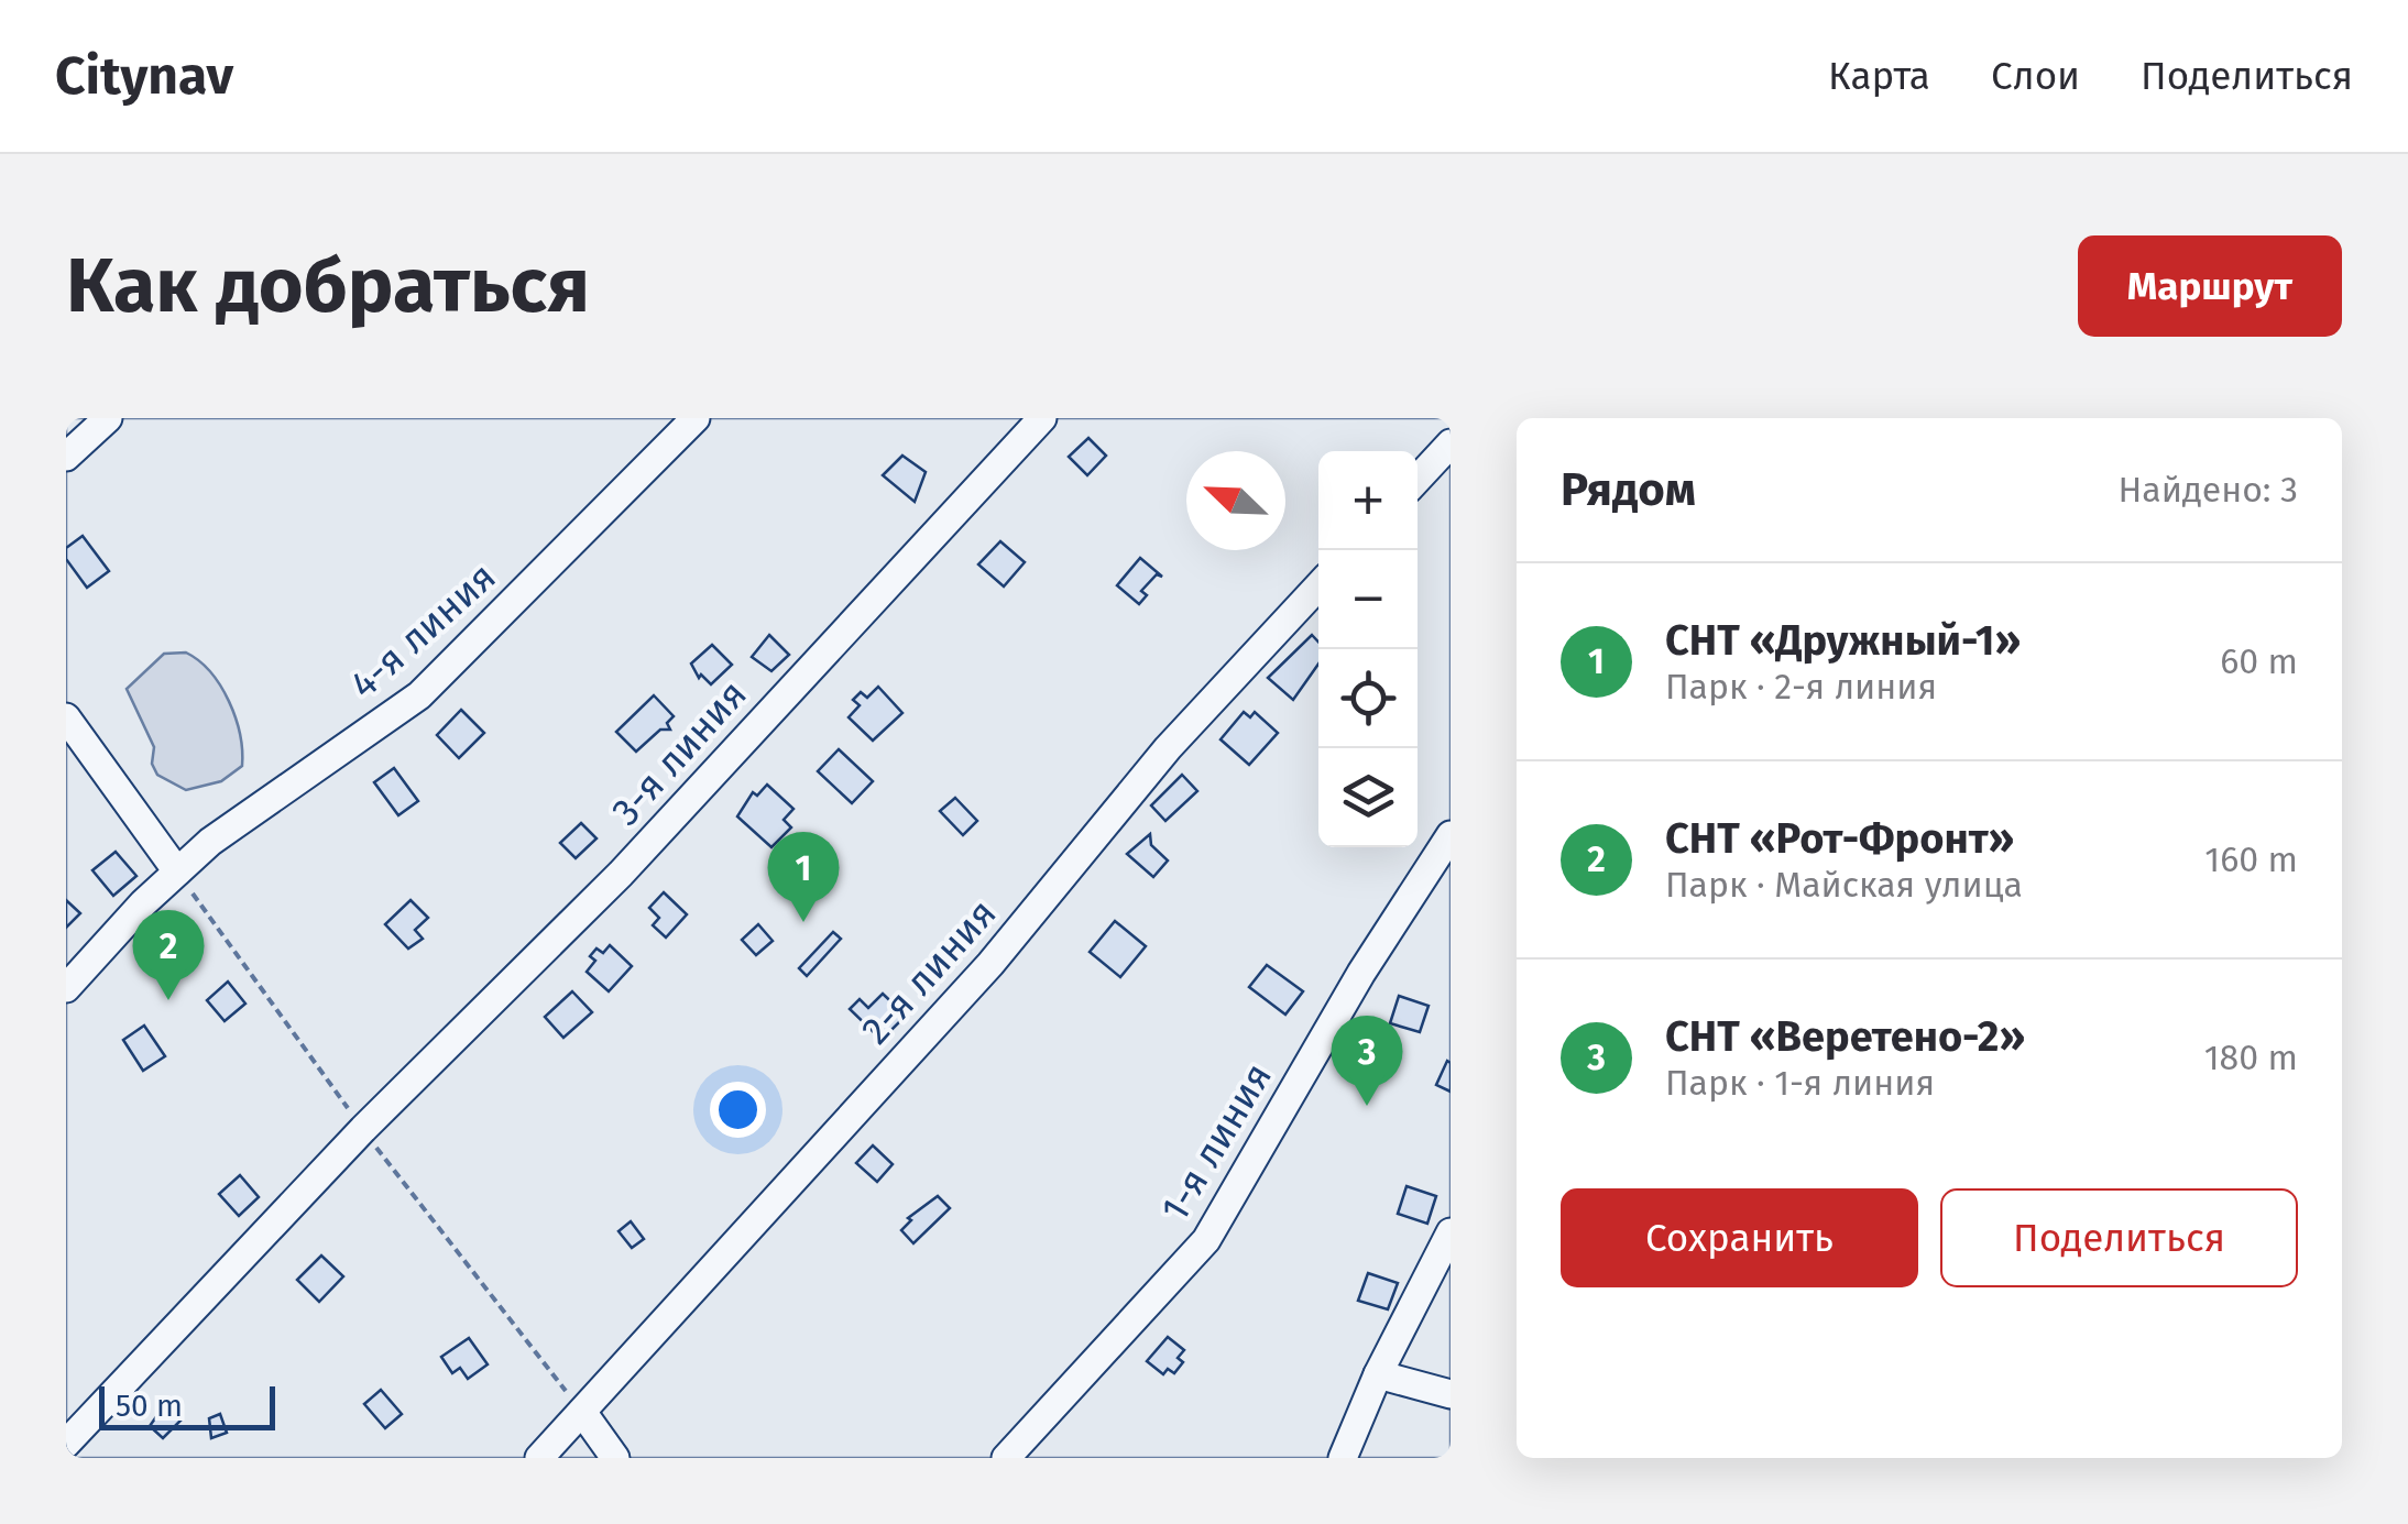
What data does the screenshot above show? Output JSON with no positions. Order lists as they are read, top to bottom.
{
  "streets": {
    "street": [
      "4-я линия",
      "3-я линия",
      "2-я линия",
      "1-я линия"
    ]
  },
  "scale_bar": "50 m",
  "north": "top left",
  "page": {
    "header": "Citynav",
    "nav": ["Карта", "Слои", "Поделиться"],
    "buttons": [
      "Маршрут",
      ["Сохранить", "Поделиться"]
    ],
    "title": "Как добраться",
    "heading": ["Рядом", "Найдено: 3"],
    "map_buttons": ["+", "−"],
    "list": [
      {
        "mark": "1",
        "name": "СНТ «Дружный-1»",
        "note": "Парк · 2-я линия",
        "value": "60 m"
      },
      {
        "mark": "2",
        "name": "СНТ «Рот-Фронт»",
        "note": "Парк · Майская улица",
        "value": "160 m"
      },
      {
        "mark": "3",
        "name": "СНТ «Веретено-2»",
        "note": "Парк · 1-я линия",
        "value": "180 m"
      }
    ],
    "pins": ["1", "2", "3"],
    "scale": "50 m"
  }
}
